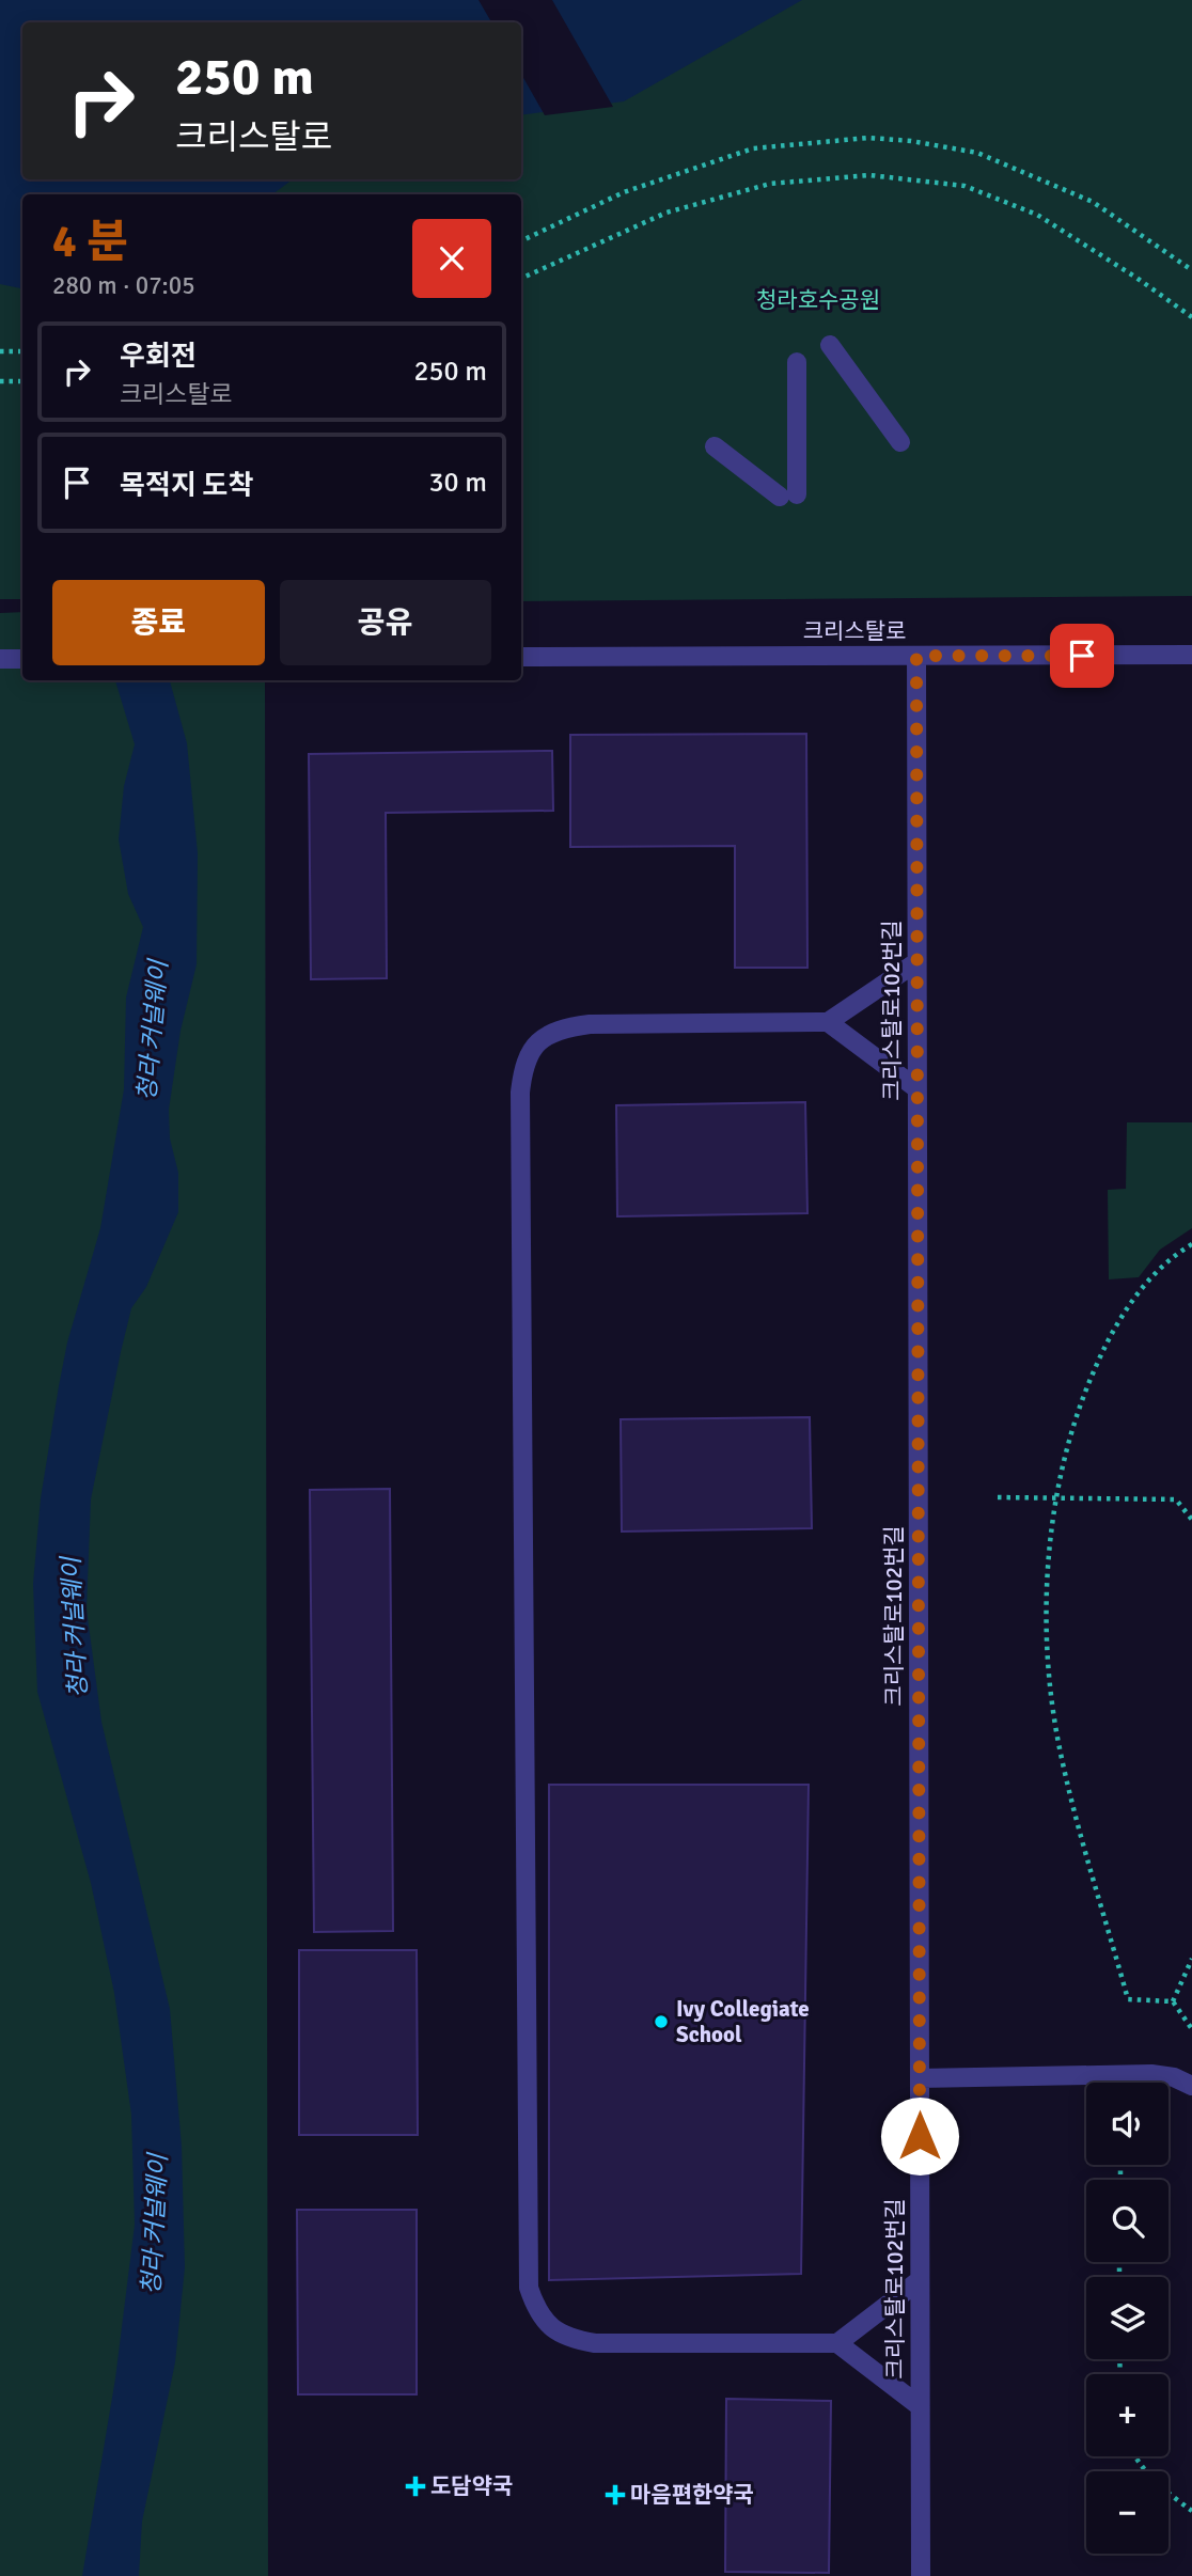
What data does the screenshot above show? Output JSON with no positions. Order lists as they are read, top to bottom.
{
  "streets": {
    "street": ["크리스탈로", "크리스탈로102번길"]
  },
  "crossings": [
    ["크리스탈로", "크리스탈로102번길"]
  ],
  "water": ["청라 커널웨이"],
  "parks": ["청라호수공원"],
  "places": {
    "other": ["Ivy Collegiate School"],
    "health": ["도담약국", "마음편한약국"]
  },
  "page": {
    "turn": ["250 m", "크리스탈로"],
    "heading": ["4 분", "280 m · 07:05"],
    "list": [
      {
        "name": "우회전",
        "note": "크리스탈로",
        "value": "250 m"
      },
      {
        "name": "목적지 도착",
        "value": "30 m"
      }
    ],
    "buttons": ["종료", "공유"],
    "map_buttons": ["+", "−"]
  }
}
